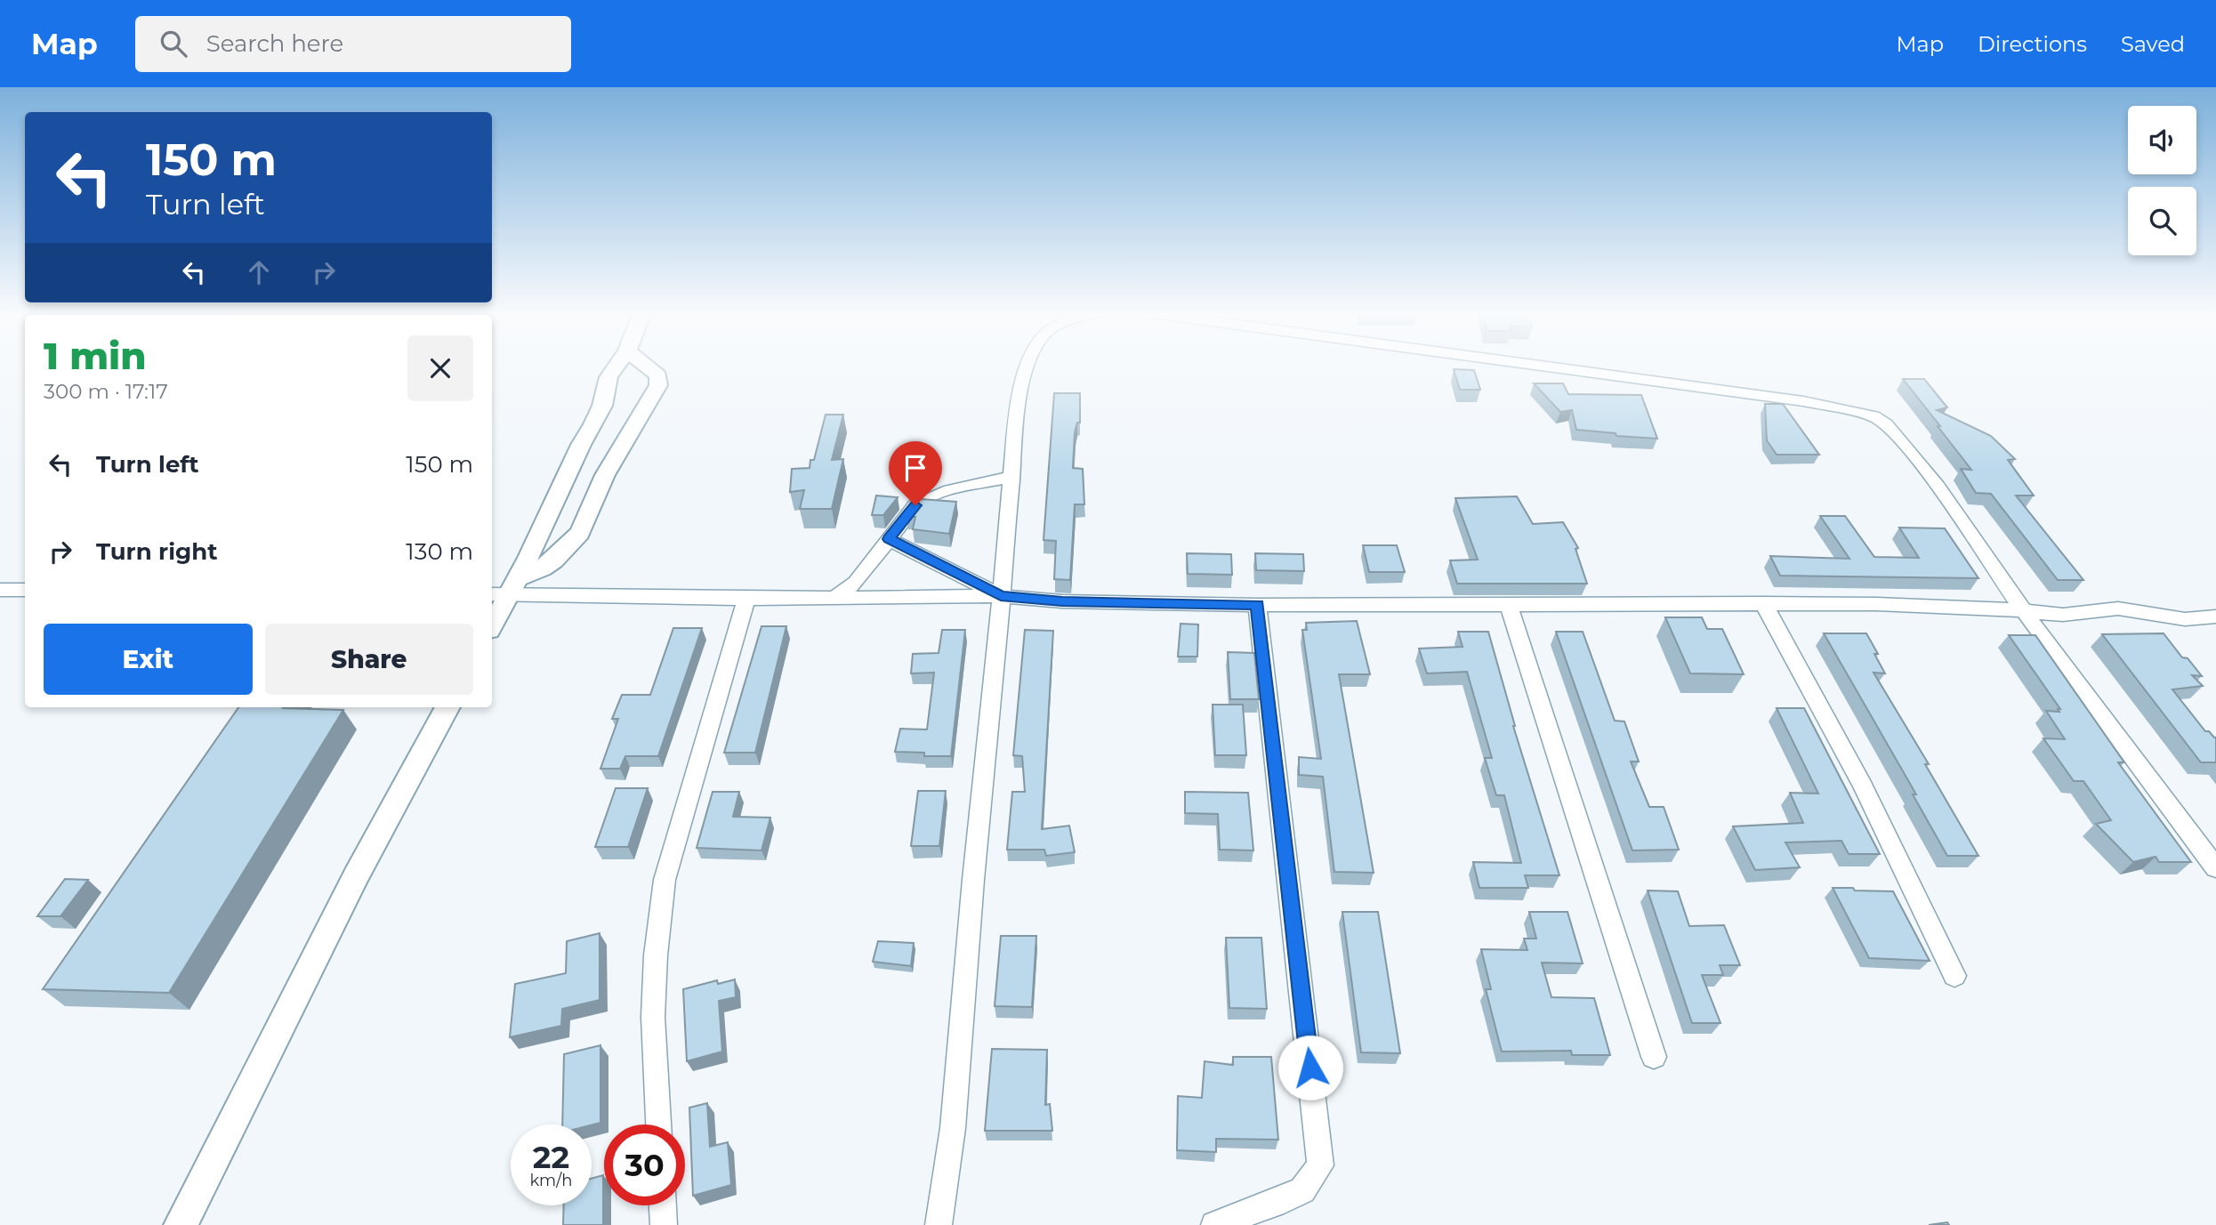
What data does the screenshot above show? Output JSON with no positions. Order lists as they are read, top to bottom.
{
  "page": {
    "header": "Map",
    "search": "Search here",
    "nav": ["Map", "Directions", "Saved"],
    "turn": ["150 m", "Turn left"],
    "heading": ["1 min", "300 m · 17:17"],
    "list": [
      {
        "name": "Turn left",
        "value": "150 m"
      },
      {
        "name": "Turn right",
        "value": "130 m"
      }
    ],
    "buttons": ["Exit", "Share"],
    "speed": "22 km/h",
    "limit": "30"
  }
}
